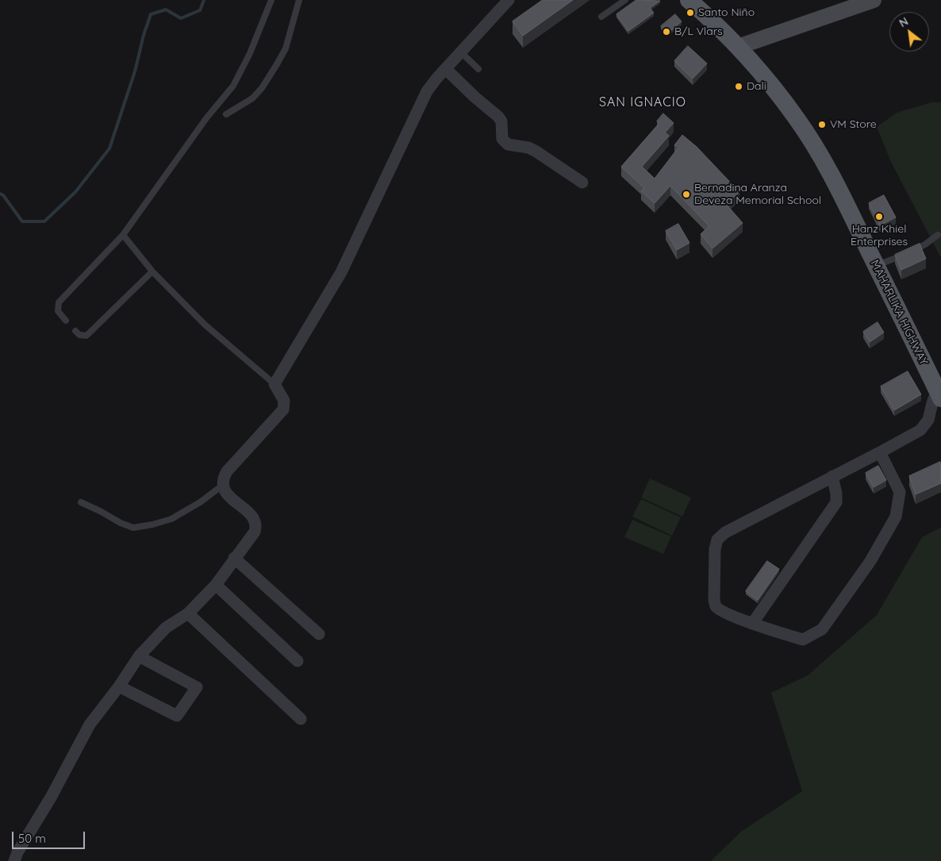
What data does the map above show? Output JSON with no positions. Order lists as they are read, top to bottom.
{
  "streets": {
    "main road": ["MAHARLIKA HIGHWAY"]
  },
  "districts": ["SAN IGNACIO"],
  "places": [
    "Santo Niño",
    "B/L Vlars",
    "Dali",
    "VM Store",
    "Bernadina Aranza Deveza Memorial School",
    "Hanz Khiel Enterprises"
  ],
  "scale_bar": "50 m",
  "north": "top left"
}
